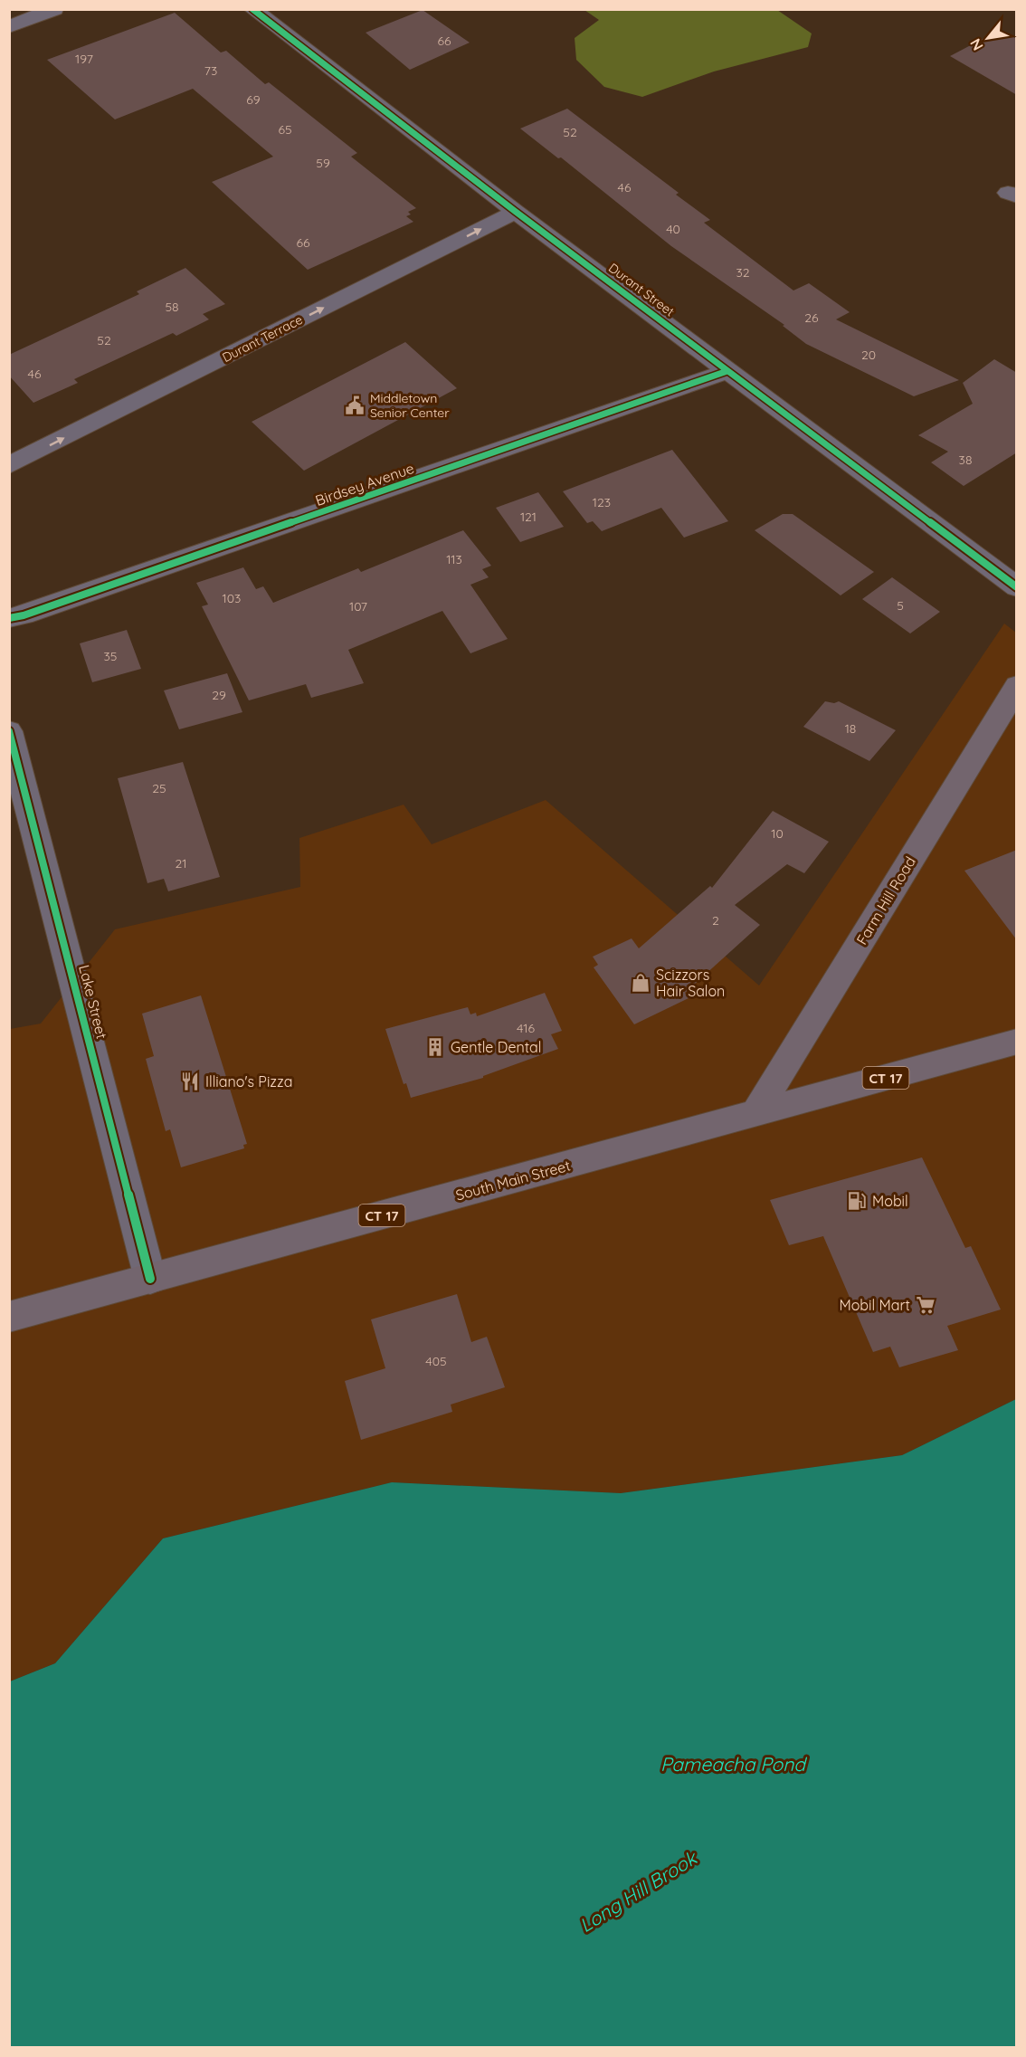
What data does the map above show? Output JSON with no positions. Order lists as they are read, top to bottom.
{
  "streets": {
    "main road": ["Farm Hill Road", "CT 17", "South Main Street"],
    "street": [
      "Durant Street",
      "Durant Terrace",
      "Birdsey Avenue",
      "Lake Street"
    ]
  },
  "crossings": [
    ["Durant Street", "Durant Terrace"],
    ["Durant Street", "Birdsey Avenue"],
    ["Farm Hill Road", "South Main Street"],
    ["Lake Street", "South Main Street"]
  ],
  "one_way": ["Durant Terrace"],
  "water": ["Pameacha Pond", "Long Hill Brook"],
  "places": {
    "public building": ["Middletown Senior Center"],
    "shop": ["Scizzors Hair Salon"],
    "building": ["Gentle Dental"],
    "restaurant": ["Illiano's Pizza"],
    "fuel station": ["Mobil"],
    "supermarket": ["Mobil Mart"]
  },
  "house_numbers": [
    "66",
    "197",
    "73",
    "69",
    "65",
    "52",
    "59",
    "46",
    "40",
    "66",
    "32",
    "58",
    "26",
    "52",
    "20",
    "46",
    "38",
    "123",
    "121",
    "113",
    "103",
    "5",
    "107",
    "35",
    "29",
    "18",
    "25",
    "10",
    "21",
    "2",
    "416",
    "405"
  ],
  "north": "bottom left"
}
